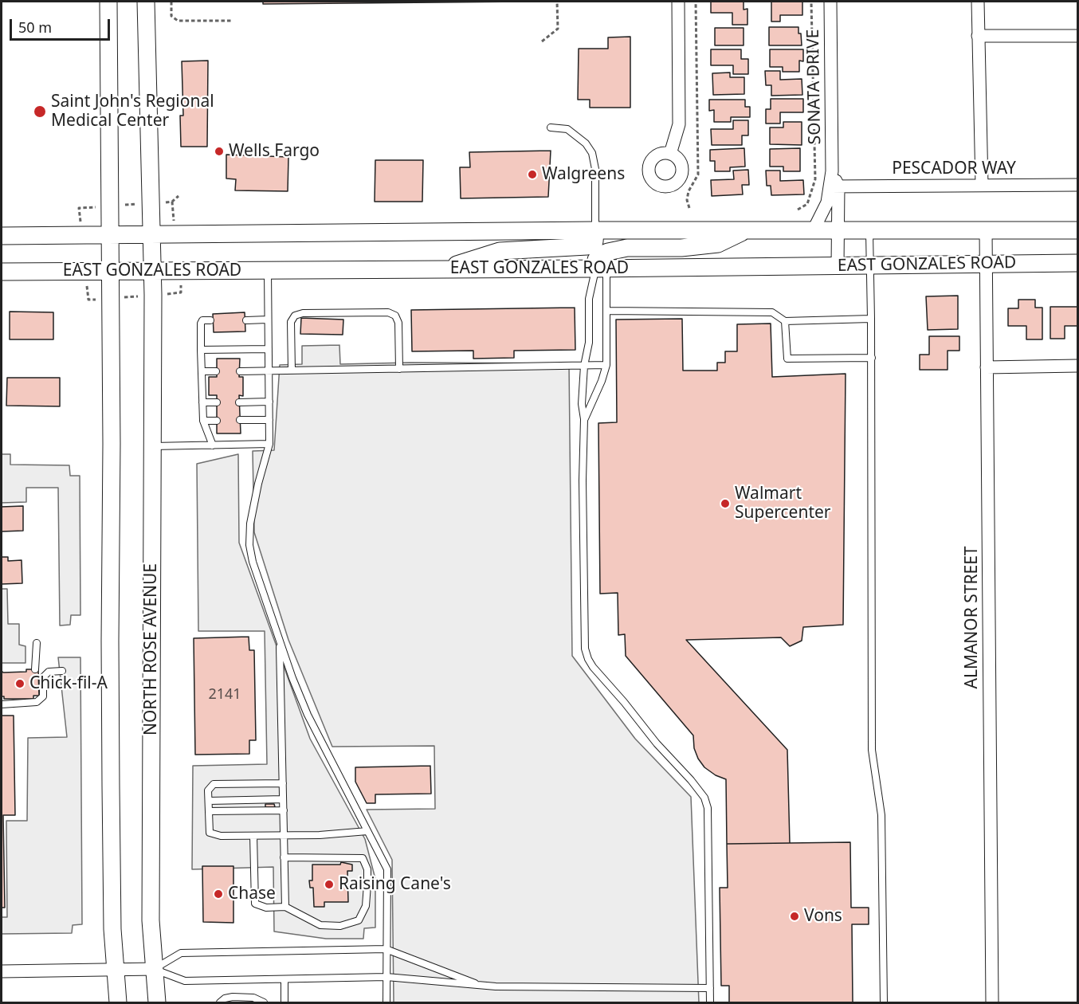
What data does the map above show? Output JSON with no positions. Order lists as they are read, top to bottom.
{
  "streets": {
    "main road": ["EAST GONZALES ROAD", "NORTH ROSE AVENUE"],
    "street": ["SONATA DRIVE", "PESCADOR WAY", "ALMANOR STREET"]
  },
  "crossings": [
    ["SONATA DRIVE", "PESCADOR WAY"],
    ["SONATA DRIVE", "EAST GONZALES ROAD"],
    ["EAST GONZALES ROAD", "ALMANOR STREET"],
    ["EAST GONZALES ROAD", "NORTH ROSE AVENUE"]
  ],
  "places": [
    "Saint John's Regional Medical Center",
    "Wells Fargo",
    "Walgreens",
    "Walmart Supercenter",
    "Chick-fil-A",
    "Raising Cane's",
    "Chase",
    "Vons"
  ],
  "house_numbers": ["2141"],
  "scale_bar": "50 m"
}
